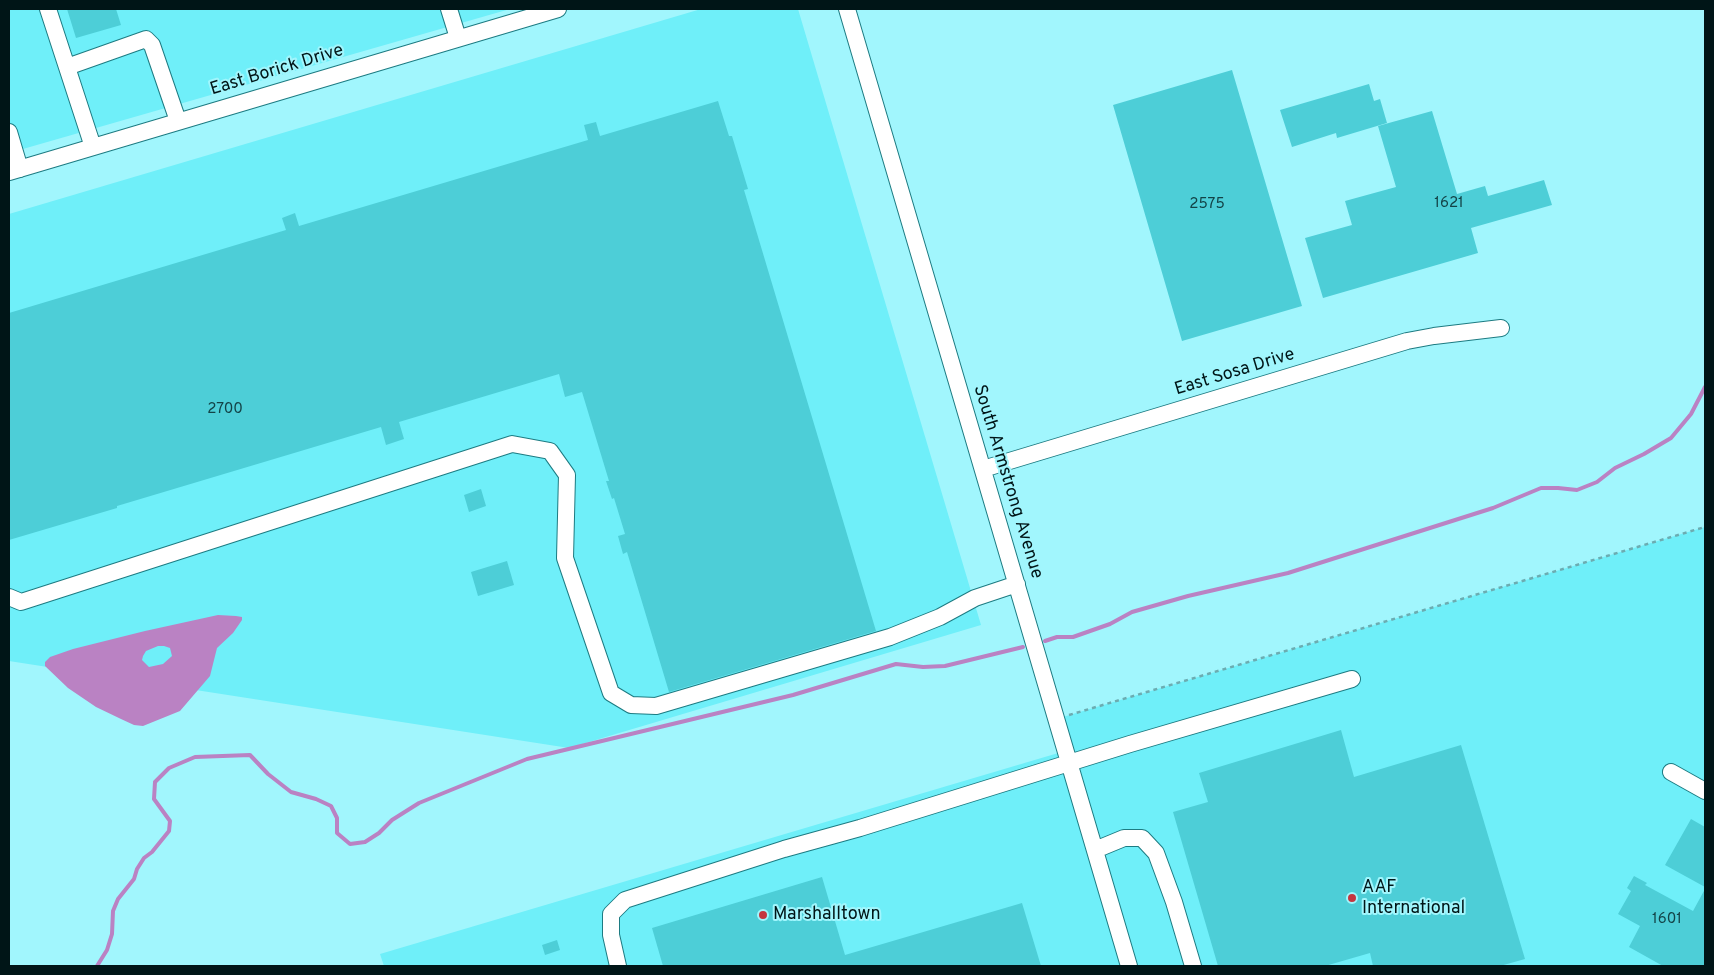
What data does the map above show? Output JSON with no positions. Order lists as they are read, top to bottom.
{
  "streets": {
    "street": ["East Borick Drive", "East Sosa Drive", "South Armstrong Avenue"]
  },
  "crossings": [
    ["East Sosa Drive", "South Armstrong Avenue"]
  ],
  "places": ["AAF International", "Marshalltown"],
  "house_numbers": [
    "1621",
    "2575",
    "2700",
    "1601"
  ]
}
